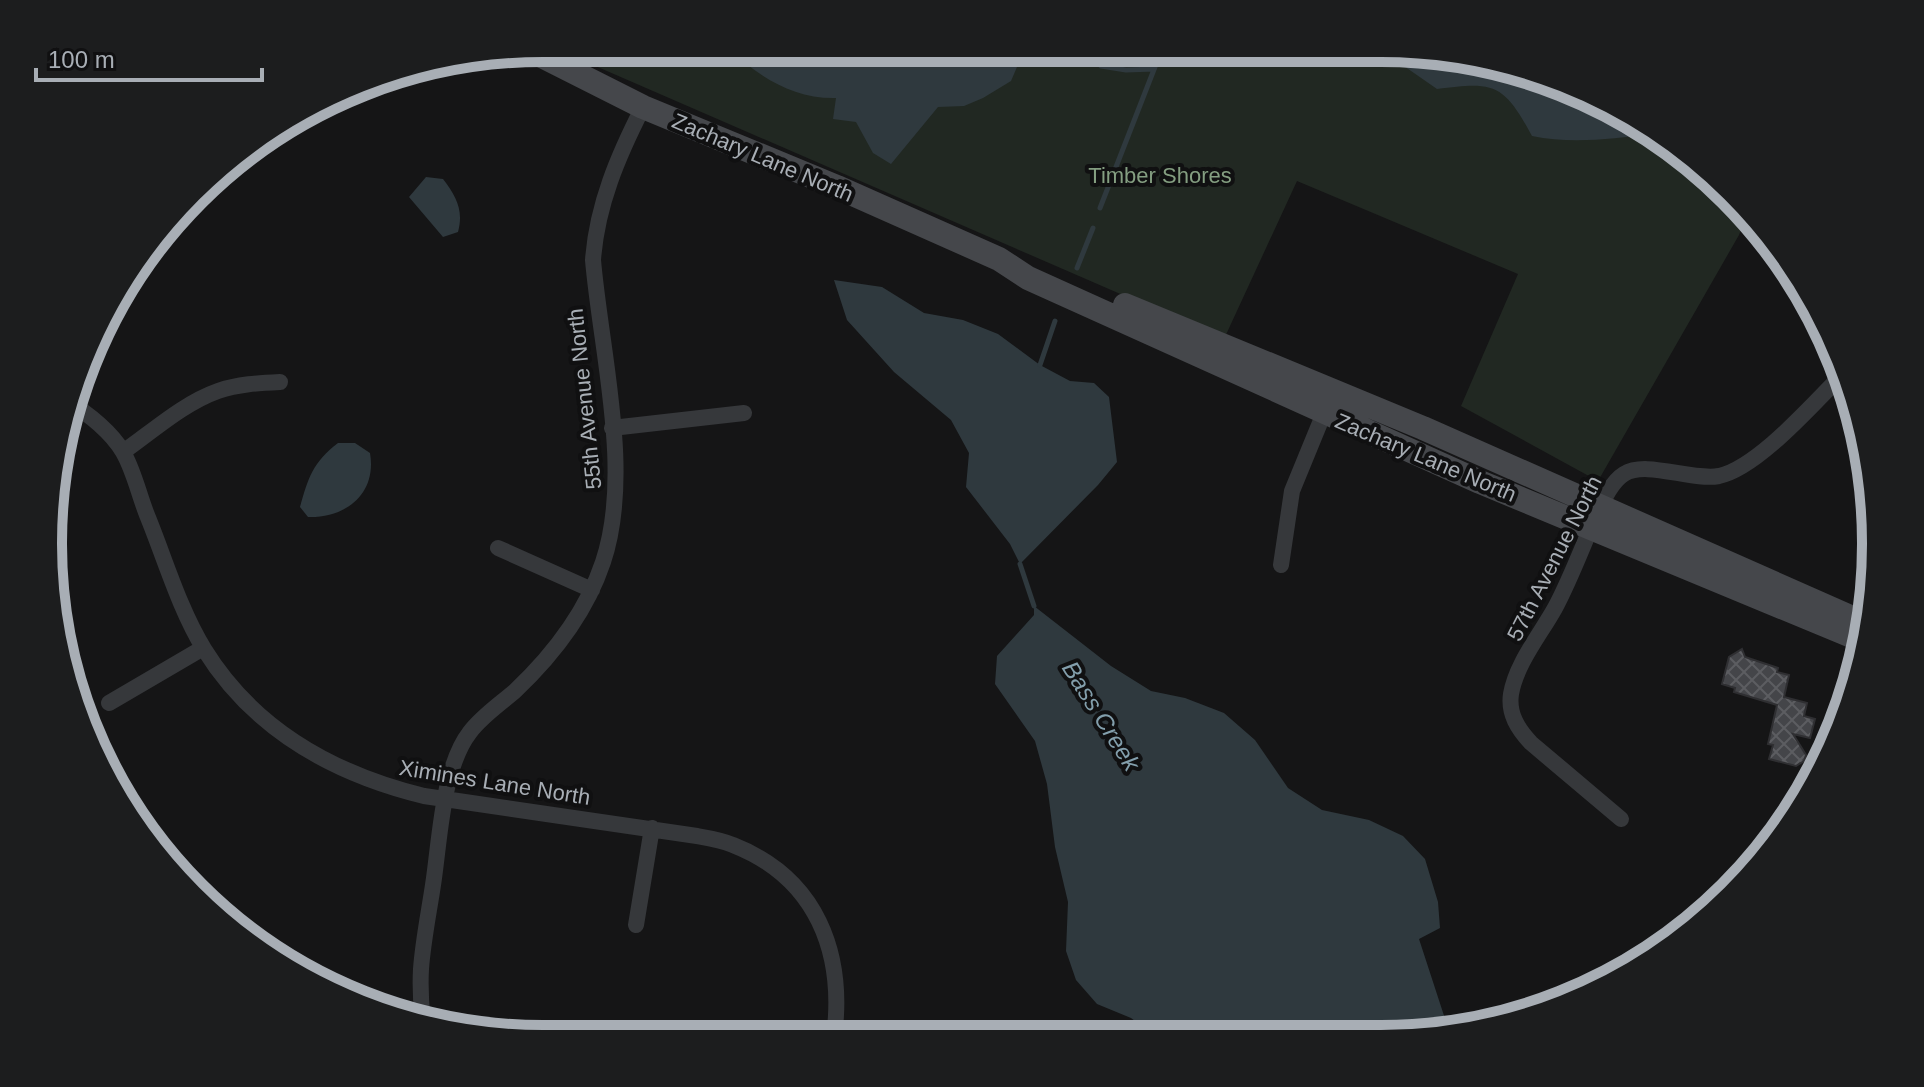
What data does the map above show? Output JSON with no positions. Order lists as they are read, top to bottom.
{
  "streets": {
    "street": [
      "Zachary Lane North",
      "55th Avenue North",
      "57th Avenue North",
      "Ximines Lane North"
    ]
  },
  "crossings": [
    ["Zachary Lane North", "55th Avenue North"],
    ["Zachary Lane North", "57th Avenue North"],
    ["55th Avenue North", "Ximines Lane North"]
  ],
  "water": ["Bass Creek"],
  "parks": ["Timber Shores"],
  "scale_bar": "100 m"
}
